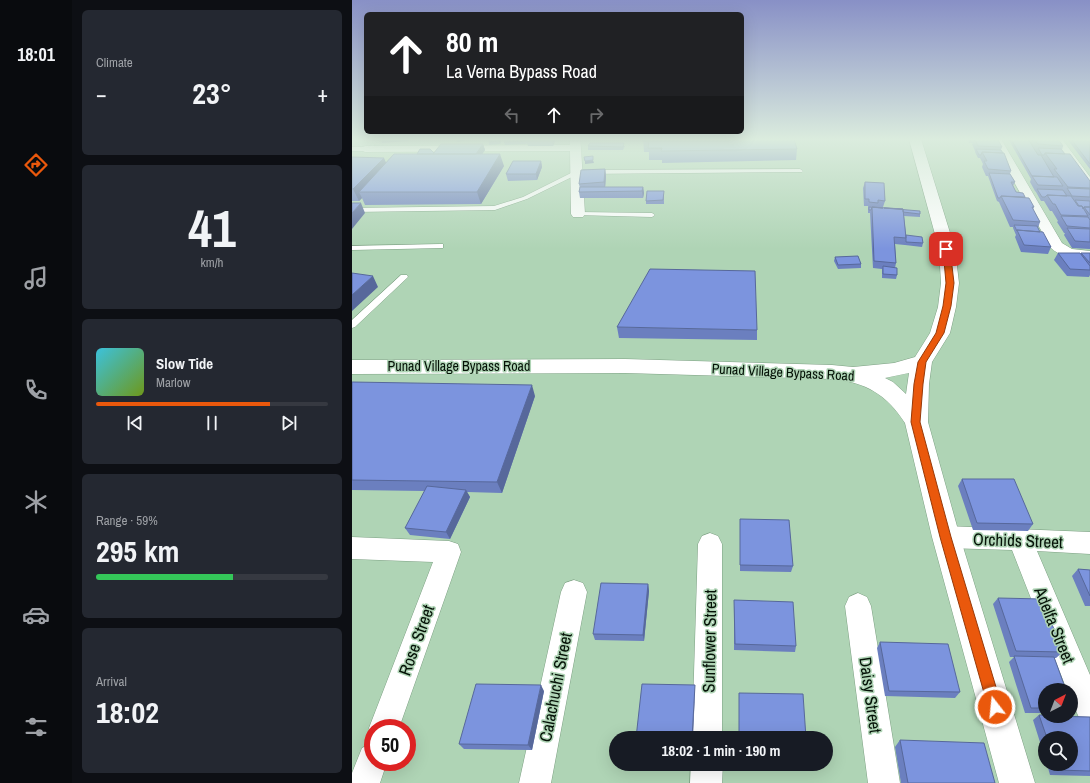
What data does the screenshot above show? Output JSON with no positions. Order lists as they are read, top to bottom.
{
  "streets": {
    "main road": ["Punad Village Bypass Road"],
    "street": [
      "Orchids Street",
      "Adelfa Street",
      "Rose Street",
      "Sunflower Street",
      "Calachuchi Street",
      "Daisy Street"
    ]
  },
  "crossings": [
    ["Punad Village Bypass Road", "Orchids Street"],
    ["Orchids Street", "Adelfa Street"]
  ],
  "north": "top right",
  "page": {
    "tabs": "18:01",
    "tile": [
      "Climate",
      ["41", "km/h"],
      ["Range · 59%", "295 km"],
      ["Arrival", "18:02"]
    ],
    "turn": ["80 m", "La Verna Bypass Road"],
    "heat": ["−", "23°", "+"],
    "song": ["Slow Tide", "Marlow"],
    "limit": "50",
    "trip": "18:02 · 1 min · 190 m"
  }
}
